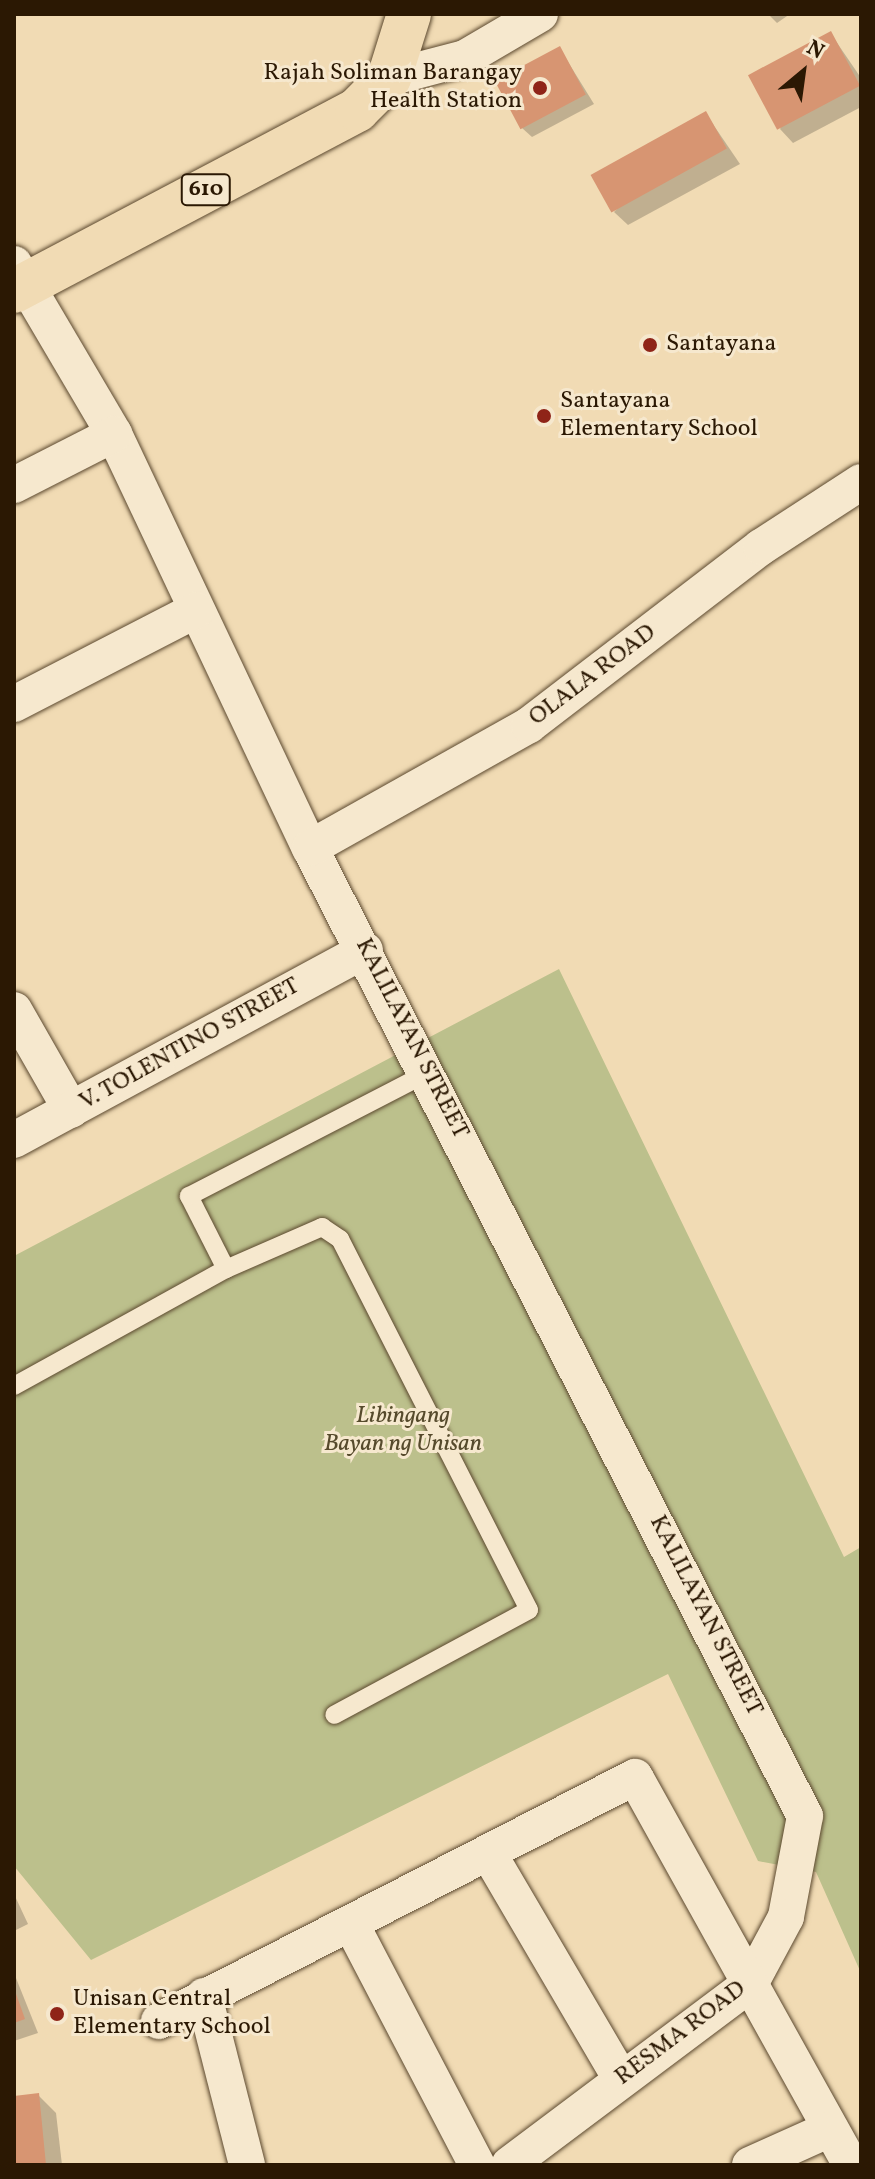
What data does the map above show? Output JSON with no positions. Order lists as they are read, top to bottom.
{
  "streets": {
    "main road": ["610"],
    "street": [
      "OLALA ROAD",
      "KALILAYAN STREET",
      "V. TOLENTINO STREET",
      "RESMA ROAD"
    ]
  },
  "crossings": [
    ["610", "KALILAYAN STREET"],
    ["OLALA ROAD", "KALILAYAN STREET"],
    ["KALILAYAN STREET", "V. TOLENTINO STREET"],
    ["KALILAYAN STREET", "RESMA ROAD"]
  ],
  "parks": ["Libingang Bayan ng Unisan"],
  "places": [
    "Rajah Soliman Barangay Health Station",
    "Santayana",
    "Santayana Elementary School",
    "Unisan Central Elementary School"
  ],
  "north": "top right"
}
